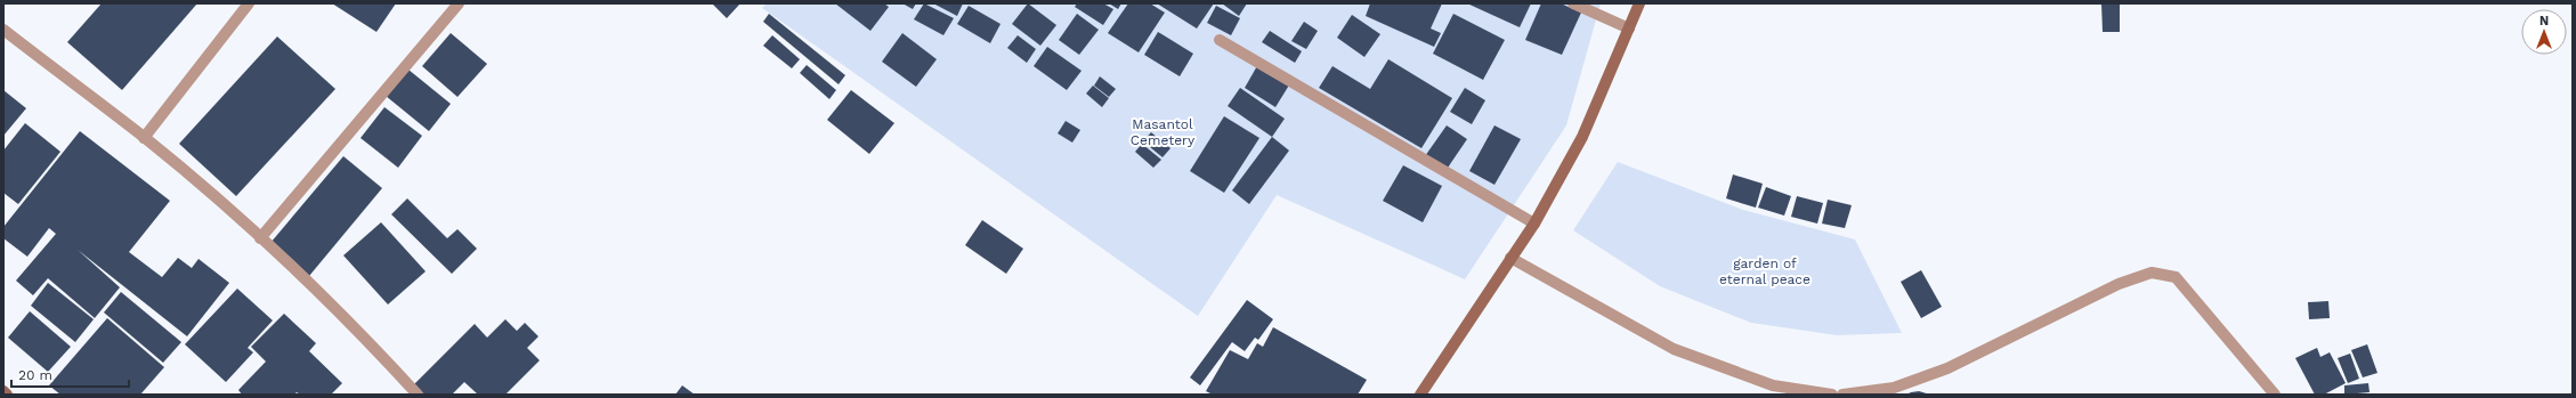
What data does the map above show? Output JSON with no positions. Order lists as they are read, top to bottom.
{
  "parks": ["Masantol Cemetery", "garden of eternal peace"],
  "scale_bar": "20 m",
  "north": "top"
}
